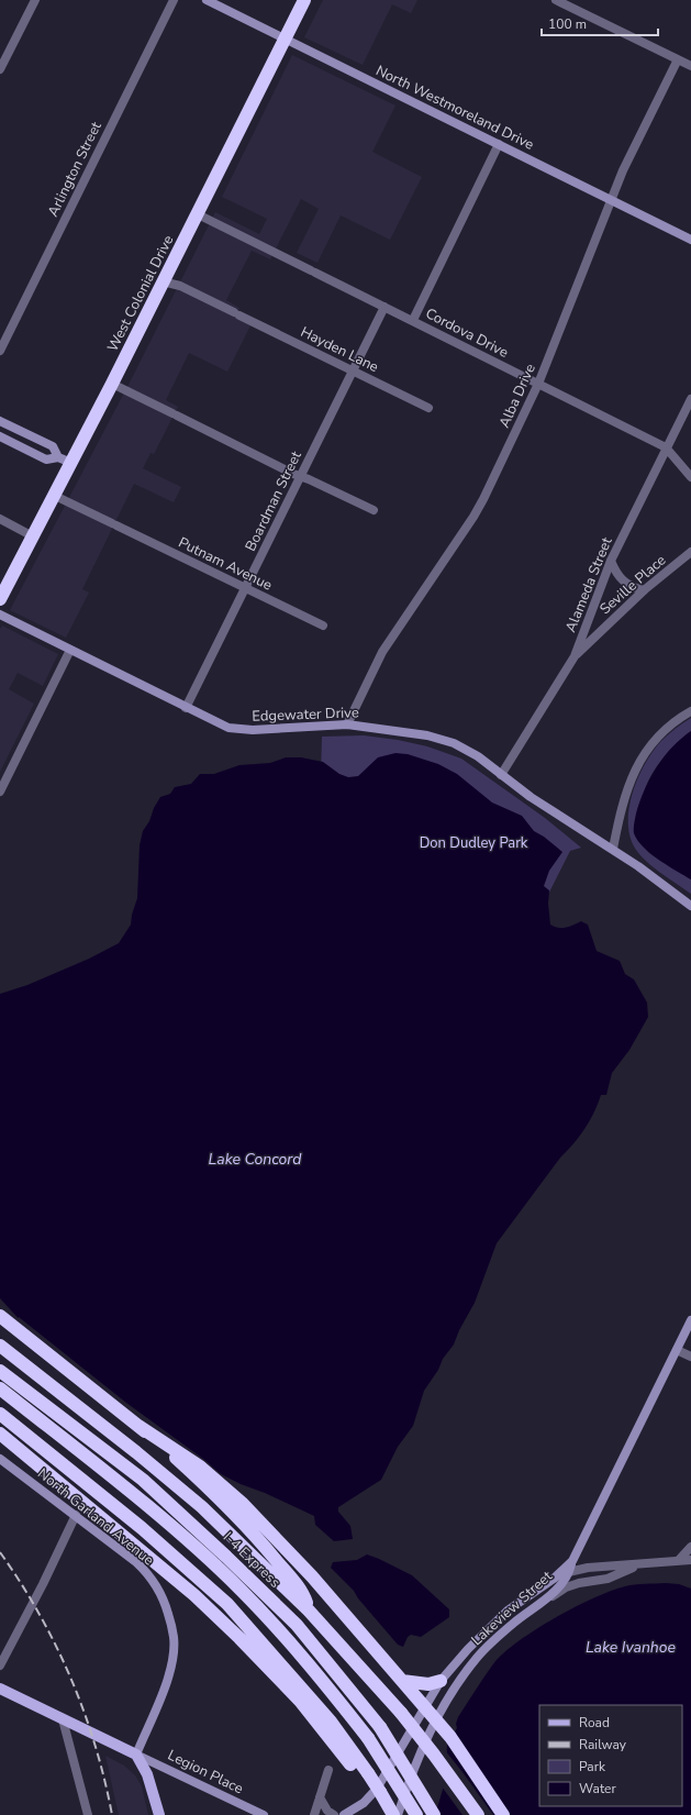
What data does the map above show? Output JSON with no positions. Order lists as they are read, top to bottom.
{
  "streets": {
    "highway": ["West Colonial Drive", "I-4 Express"],
    "street": [
      "North Westmoreland Drive",
      "Arlington Street",
      "Cordova Drive",
      "Hayden Lane",
      "Alba Drive",
      "Boardman Street",
      "Putnam Avenue",
      "Alameda Street",
      "Seville Place",
      "Edgewater Drive",
      "North Garland Avenue",
      "Lakeview Street",
      "Legion Place"
    ]
  },
  "crossings": [
    ["North Westmoreland Drive", "West Colonial Drive"],
    ["North Westmoreland Drive", "Alba Drive"],
    ["West Colonial Drive", "Cordova Drive"],
    ["West Colonial Drive", "Hayden Lane"],
    ["West Colonial Drive", "Putnam Avenue"],
    ["Cordova Drive", "Alba Drive"],
    ["Cordova Drive", "Boardman Street"],
    ["Cordova Drive", "Alameda Street"],
    ["Hayden Lane", "Boardman Street"],
    ["Alba Drive", "Edgewater Drive"],
    ["Boardman Street", "Putnam Avenue"],
    ["Boardman Street", "Edgewater Drive"],
    ["Alameda Street", "Seville Place"],
    ["Alameda Street", "Edgewater Drive"],
    ["North Garland Avenue", "Legion Place"]
  ],
  "water": ["Lake Concord", "Lake Ivanhoe"],
  "parks": ["Don Dudley Park"],
  "legend": [
    "Road",
    "Railway",
    "Park",
    "Water"
  ],
  "scale_bar": "100 m"
}
